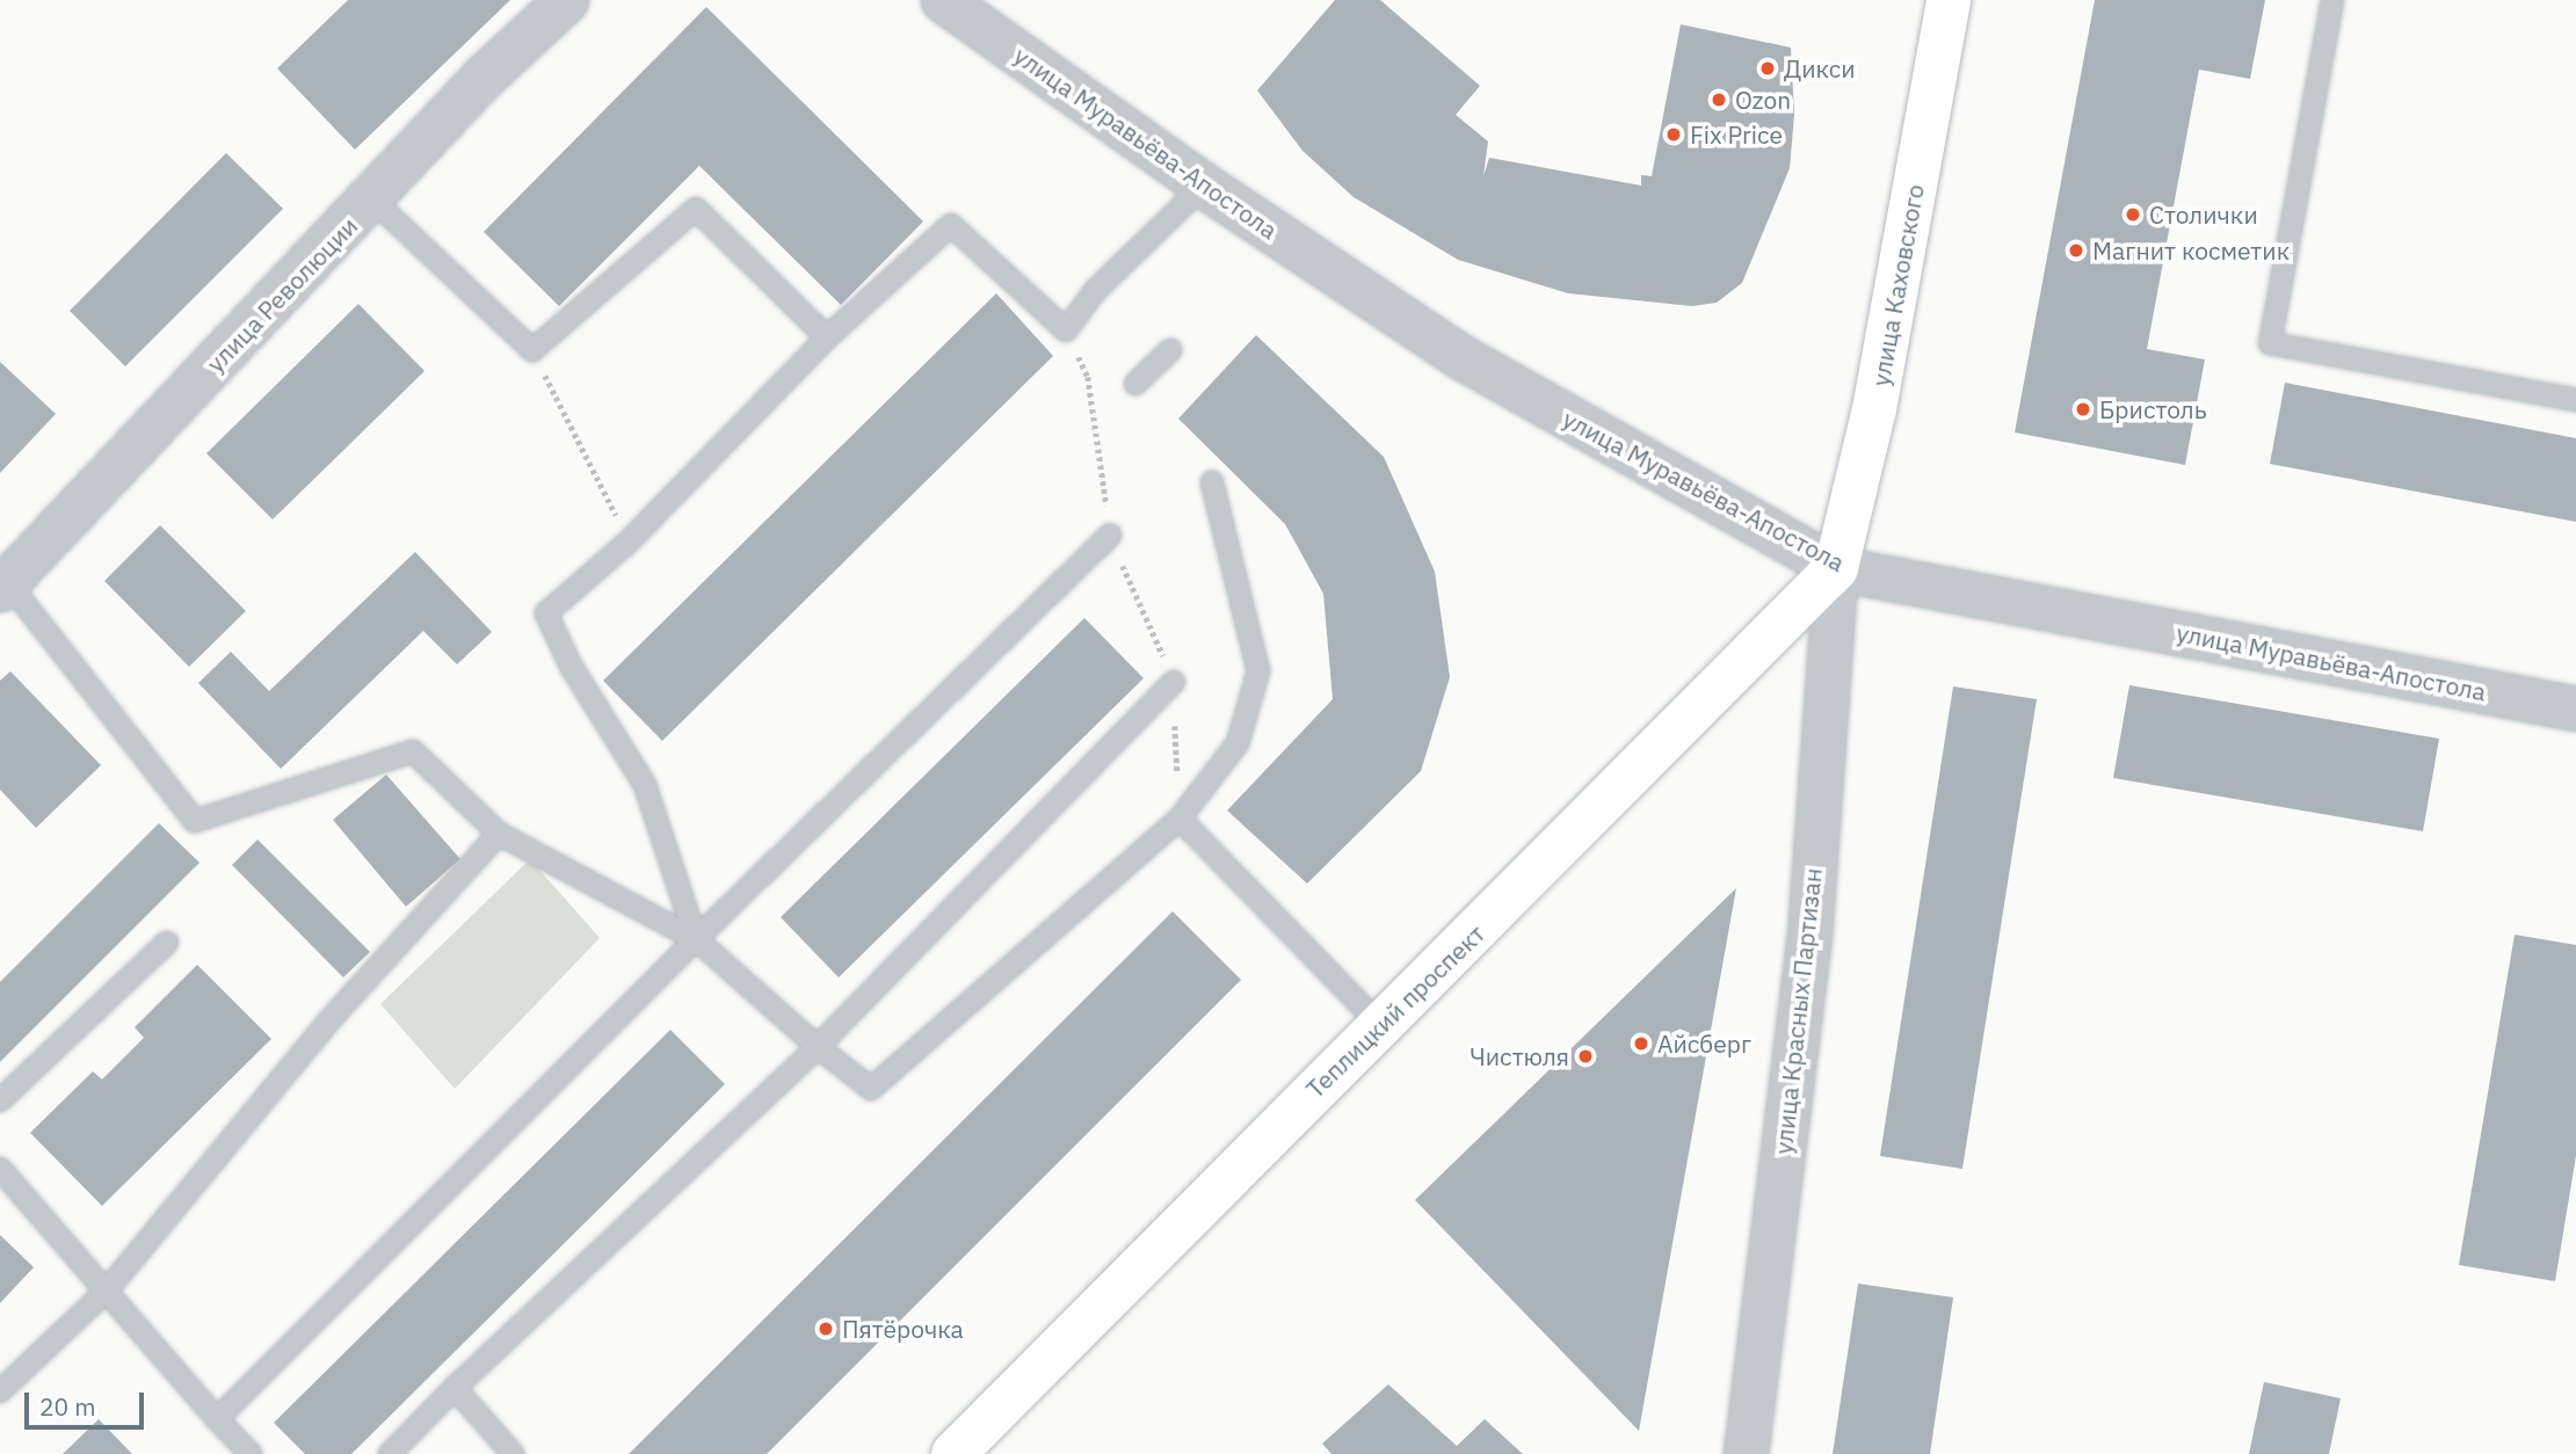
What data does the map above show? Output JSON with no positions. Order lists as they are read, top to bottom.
{
  "streets": {
    "main road": ["улица Каховского", "Теплицкий проспект"],
    "street": ["улица Муравьёва-Апостола", "улица Революции", "улица Красных Партизан"]
  },
  "crossings": [
    ["улица Муравьёва-Апостола", "улица Каховского"],
    ["улица Муравьёва-Апостола", "Теплицкий проспект"],
    ["улица Муравьёва-Апостола", "улица Красных Партизан"],
    ["улица Каховского", "Теплицкий проспект"],
    ["улица Каховского", "улица Красных Партизан"],
    ["Теплицкий проспект", "улица Красных Партизан"]
  ],
  "places": [
    "Дикси",
    "Ozon",
    "Fix Price",
    "Столички",
    "Магнит косметик",
    "Бристоль",
    "Айсберг",
    "Чистюля",
    "Пятёрочка"
  ],
  "scale_bar": "20 m"
}
